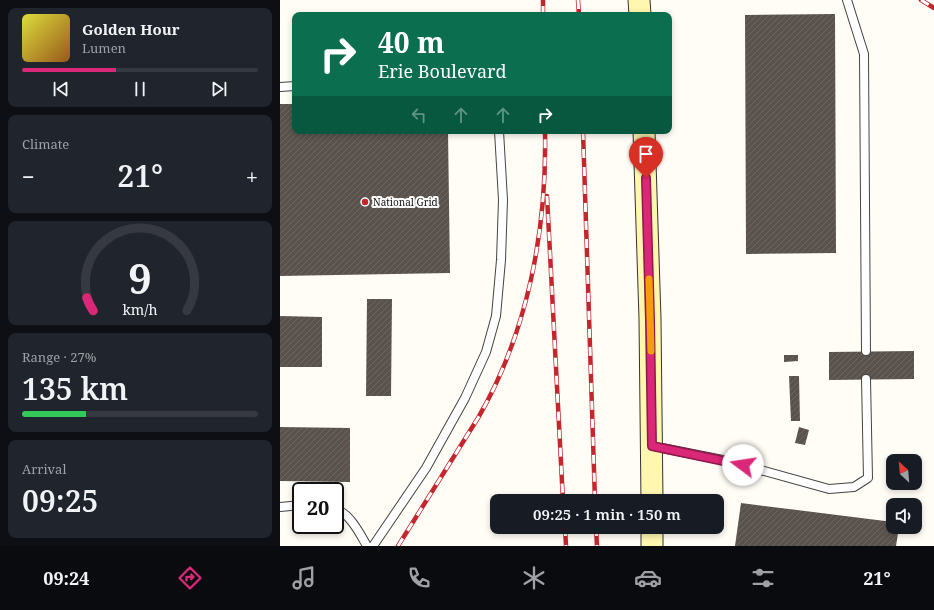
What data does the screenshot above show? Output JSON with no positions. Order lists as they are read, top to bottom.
{
  "places": ["National Grid"],
  "north": "top left",
  "page": {
    "turn": ["40 m", "Erie Boulevard"],
    "song": ["Golden Hour", "Lumen"],
    "tile": [
      "Climate",
      ["Range · 27%", "135 km"],
      ["Arrival", "09:25"]
    ],
    "heat": ["−", "21°", "+"],
    "limit": "20",
    "trip": "09:25 · 1 min · 150 m",
    "tabs": ["09:24", "21°"],
    "gauge": ["9", "km/h"]
  }
}
